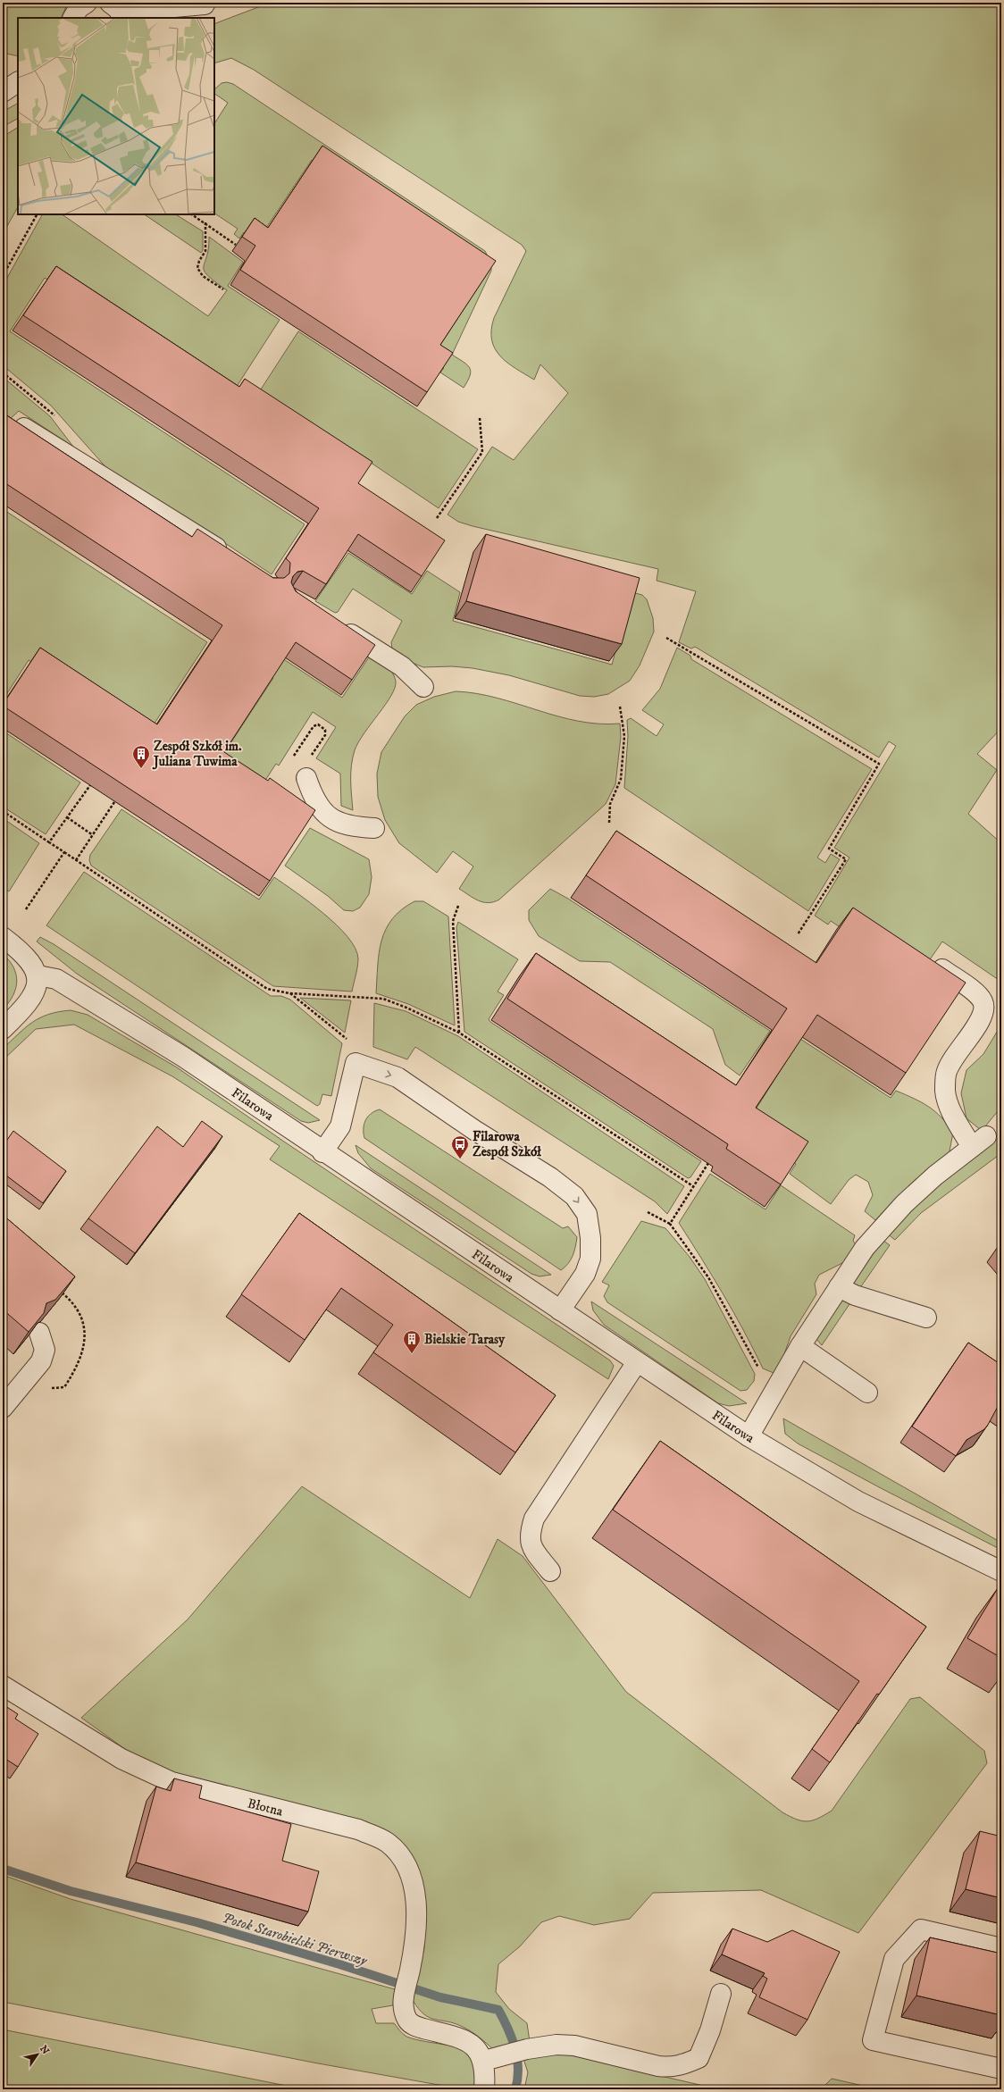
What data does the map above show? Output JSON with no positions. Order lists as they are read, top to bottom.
{
  "streets": {
    "street": ["Filarowa", "Błotna"]
  },
  "water": ["Potok Starobielski Pierwszy"],
  "places": {
    "building": ["Zespół Szkół im. Juliana Tuwima", "Bielskie Tarasy"],
    "bus stop": ["Filarowa Zespół Szkół"]
  },
  "north": "top right"
}
